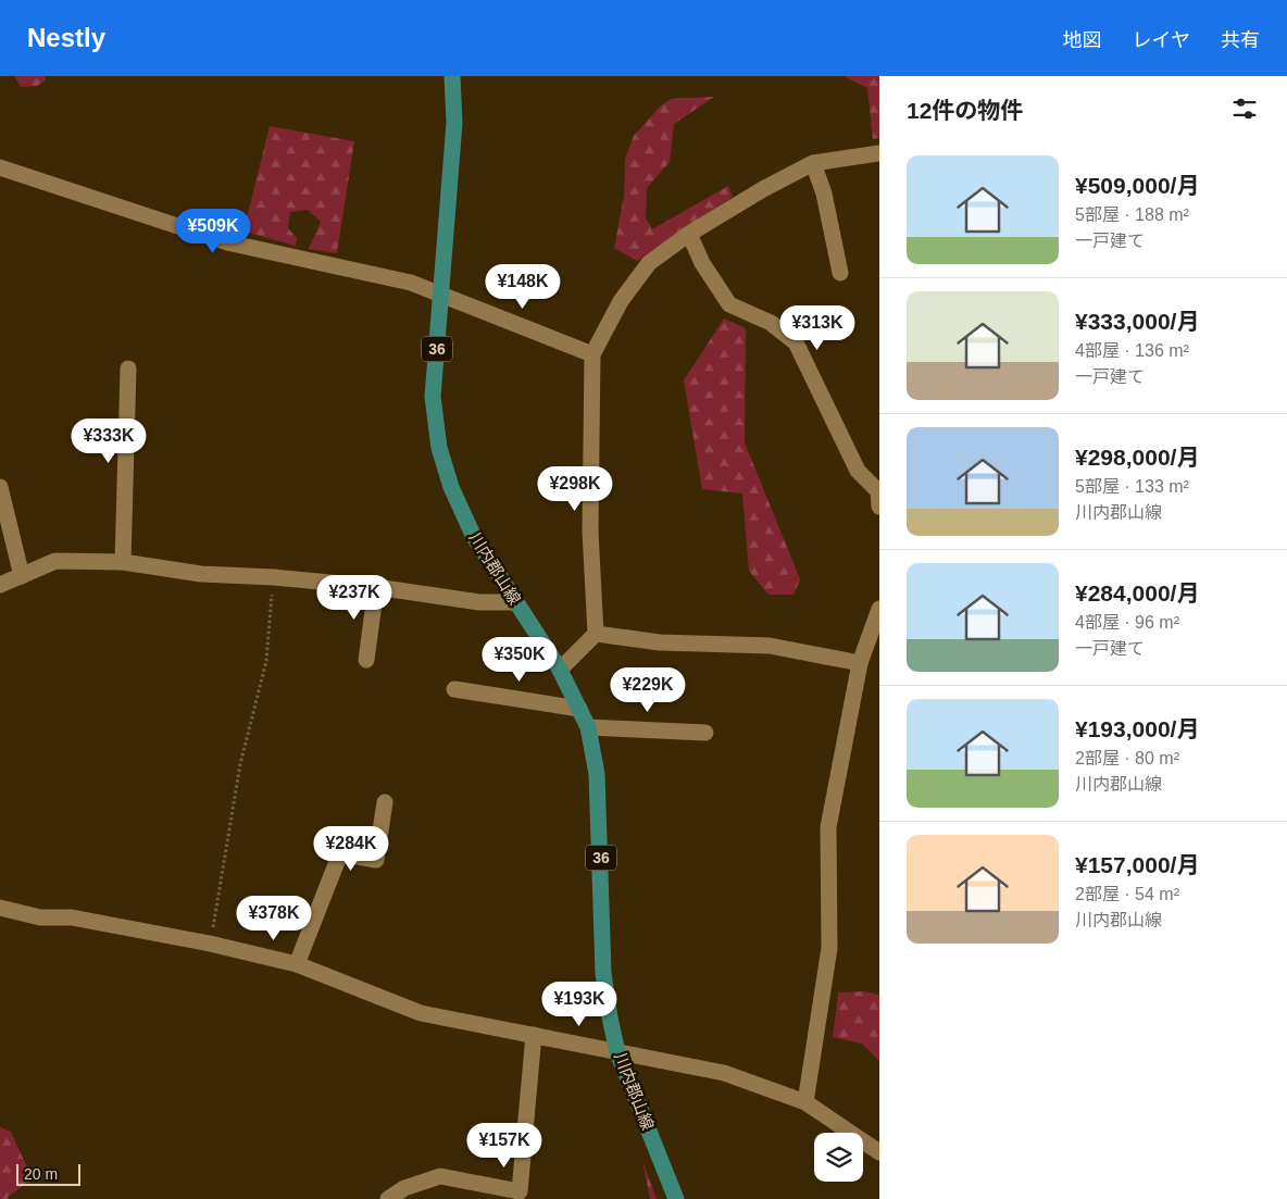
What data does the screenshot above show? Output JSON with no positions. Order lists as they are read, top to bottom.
{
  "streets": {
    "main road": ["36", "川内郡山線"]
  },
  "scale_bar": "20 m",
  "page": {
    "header": "Nestly",
    "nav": ["地図", "レイヤ", "共有"],
    "heading": "12件の物件",
    "list": [
      {
        "name": "¥509,000/月",
        "note": "5部屋 · 188 m² · 一戸建て"
      },
      {
        "name": "¥333,000/月",
        "note": "4部屋 · 136 m² · 一戸建て"
      },
      {
        "name": "¥298,000/月",
        "note": "5部屋 · 133 m² · 川内郡山線"
      },
      {
        "name": "¥284,000/月",
        "note": "4部屋 · 96 m² · 一戸建て"
      },
      {
        "name": "¥193,000/月",
        "note": "2部屋 · 80 m² · 川内郡山線"
      },
      {
        "name": "¥157,000/月",
        "note": "2部屋 · 54 m² · 川内郡山線"
      }
    ],
    "price": [
      "¥509K",
      "¥148K",
      "¥313K",
      "¥333K",
      "¥298K",
      "¥237K",
      "¥350K",
      "¥229K",
      "¥284K",
      "¥378K",
      "¥193K",
      "¥157K"
    ],
    "scale": "20 m"
  }
}
